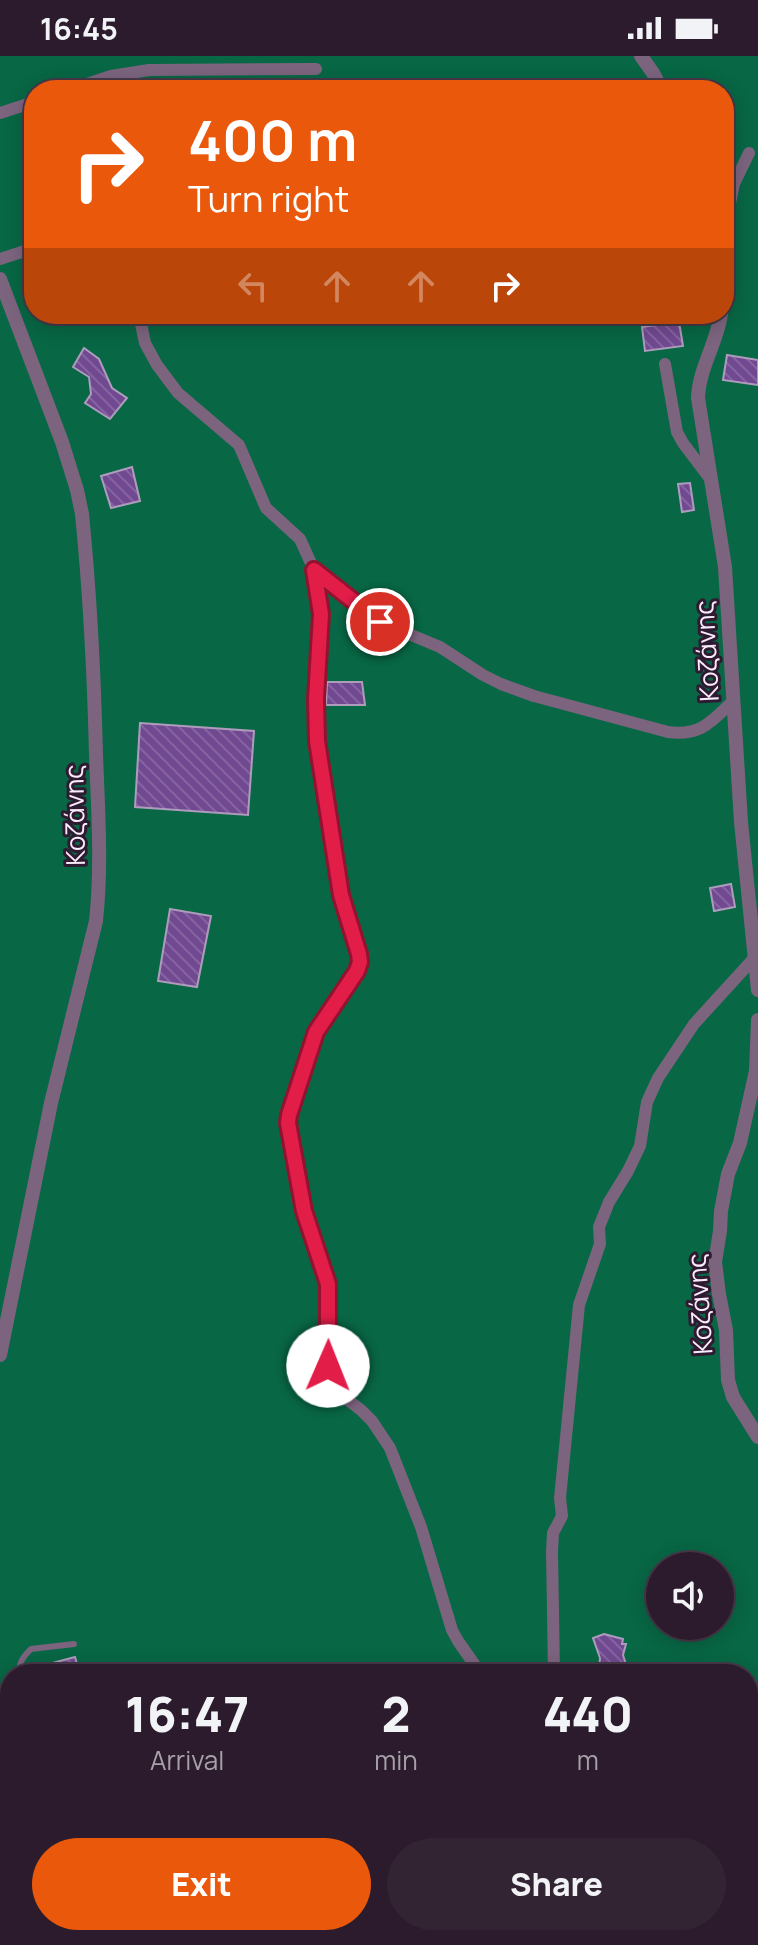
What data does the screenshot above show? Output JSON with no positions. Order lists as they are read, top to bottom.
{
  "streets": {
    "street": ["Κοζάνης"]
  },
  "page": {
    "status": "16:45",
    "turn": ["400 m", "Turn right"],
    "eta": [
      "16:47",
      "Arrival",
      "2",
      "min",
      "440",
      "m"
    ],
    "buttons": ["Exit", "Share"]
  }
}
